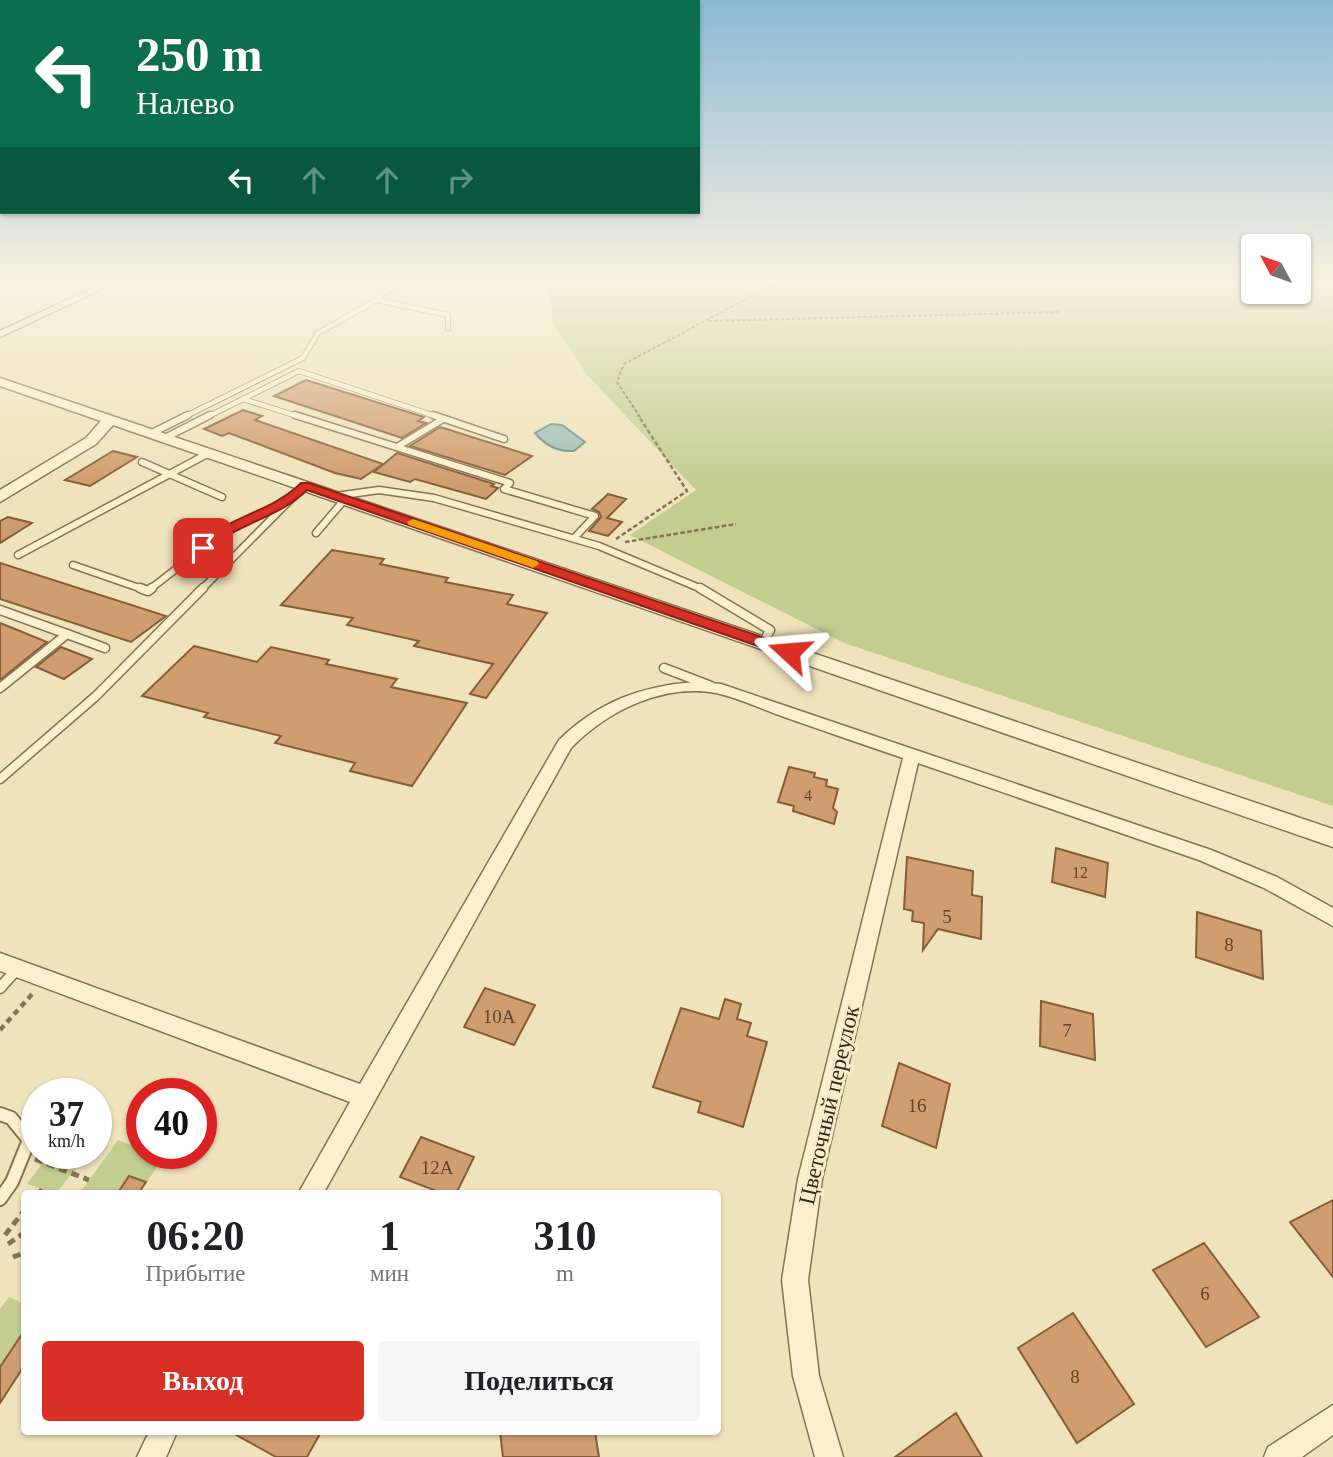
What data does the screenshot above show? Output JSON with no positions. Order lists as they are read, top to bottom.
{
  "streets": {
    "street": ["Цветочный переулок"]
  },
  "house_numbers": [
    "4",
    "12",
    "5",
    "8",
    "10А",
    "7",
    "16",
    "12А",
    "6",
    "8"
  ],
  "north": "top left",
  "page": {
    "turn": ["250 m", "Налево"],
    "speed": "37 km/h",
    "limit": "40",
    "eta": [
      "06:20",
      "Прибытие",
      "1",
      "мин",
      "310",
      "m"
    ],
    "buttons": ["Выход", "Поделиться"]
  }
}
